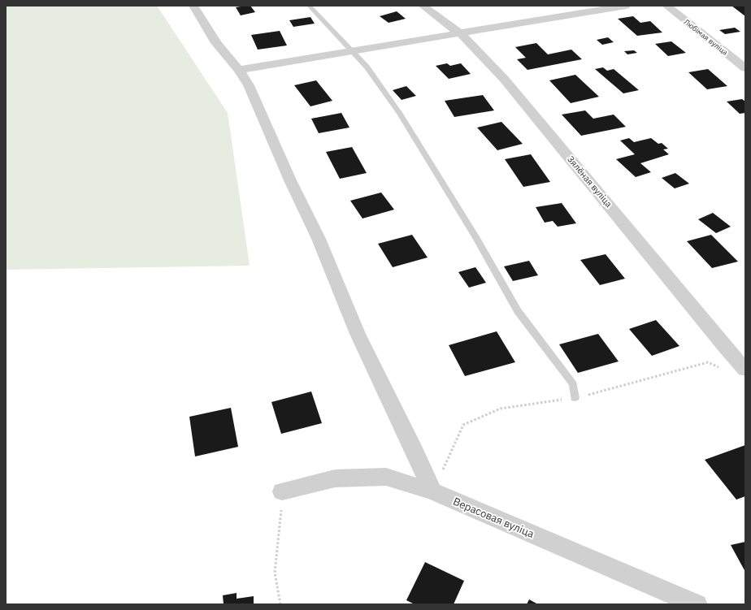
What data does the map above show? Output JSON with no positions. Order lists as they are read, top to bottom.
{
  "streets": {
    "street": ["Любімая вуліца", "Зялёная вуліца", "Верасовая вуліца"]
  }
}
